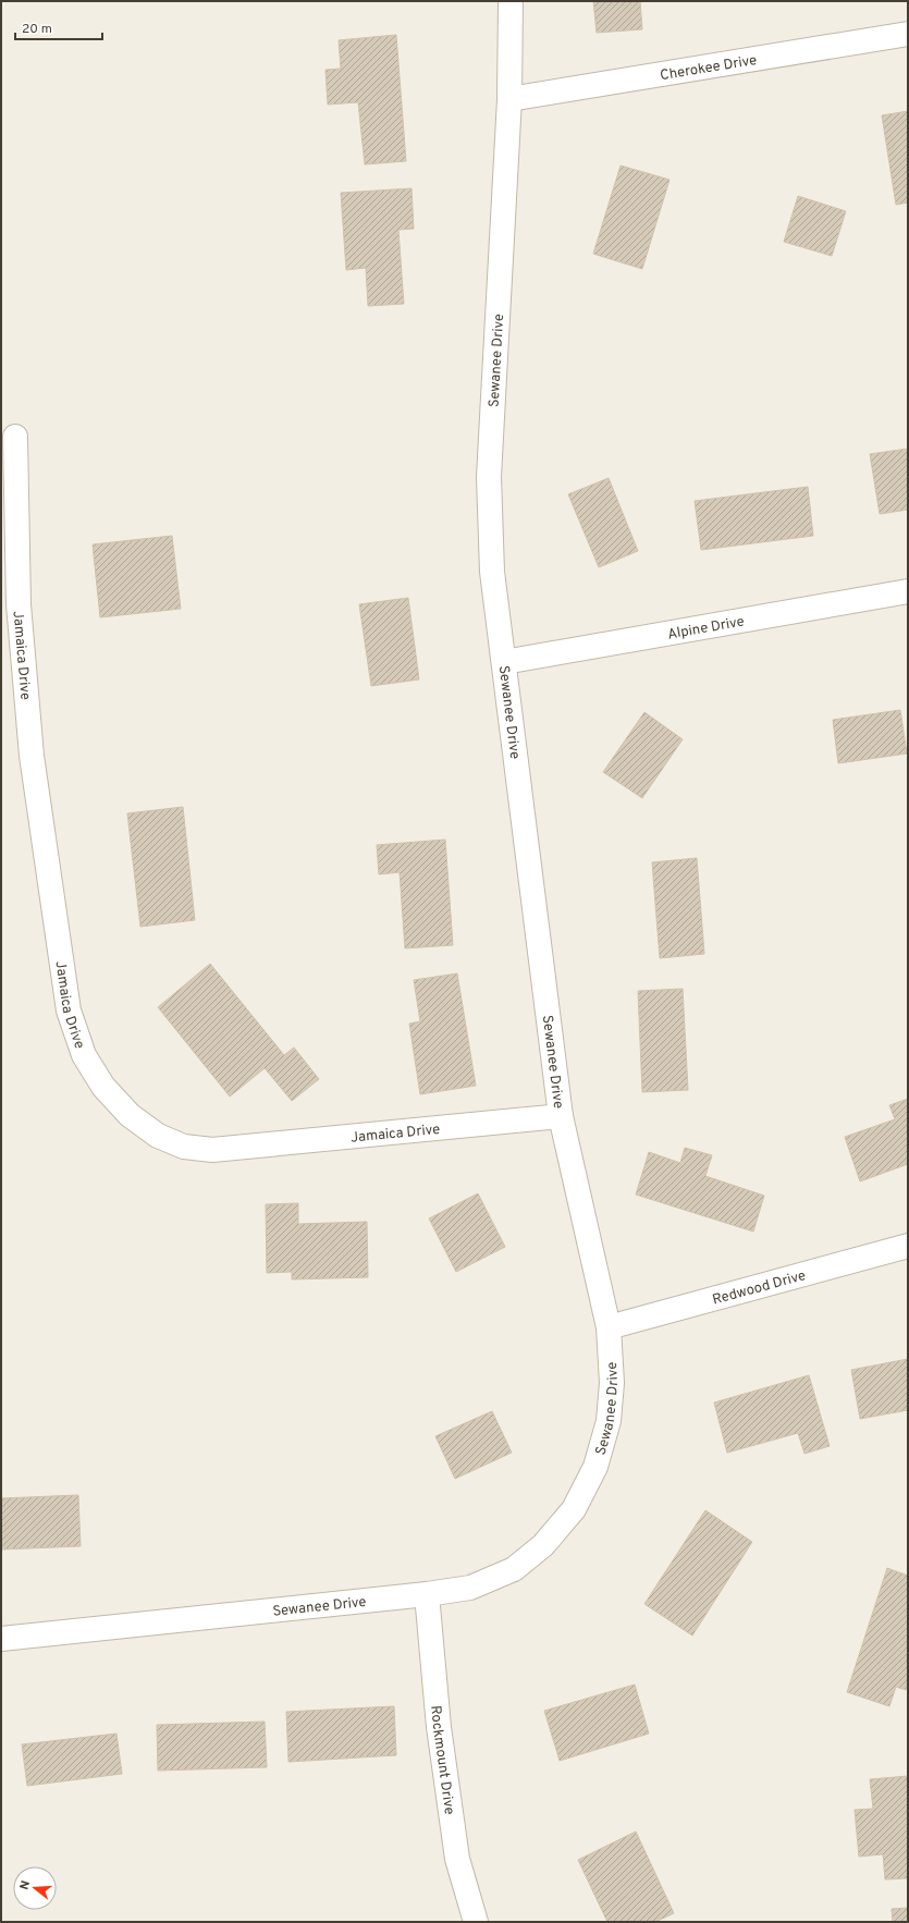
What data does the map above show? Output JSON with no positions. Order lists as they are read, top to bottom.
{
  "streets": {
    "street": [
      "Cherokee Drive",
      "Sewanee Drive",
      "Alpine Drive",
      "Jamaica Drive",
      "Redwood Drive",
      "Rockmount Drive"
    ]
  },
  "crossings": [
    ["Cherokee Drive", "Sewanee Drive"],
    ["Sewanee Drive", "Alpine Drive"],
    ["Sewanee Drive", "Jamaica Drive"],
    ["Sewanee Drive", "Redwood Drive"],
    ["Sewanee Drive", "Rockmount Drive"]
  ],
  "scale_bar": "20 m",
  "north": "left"
}
